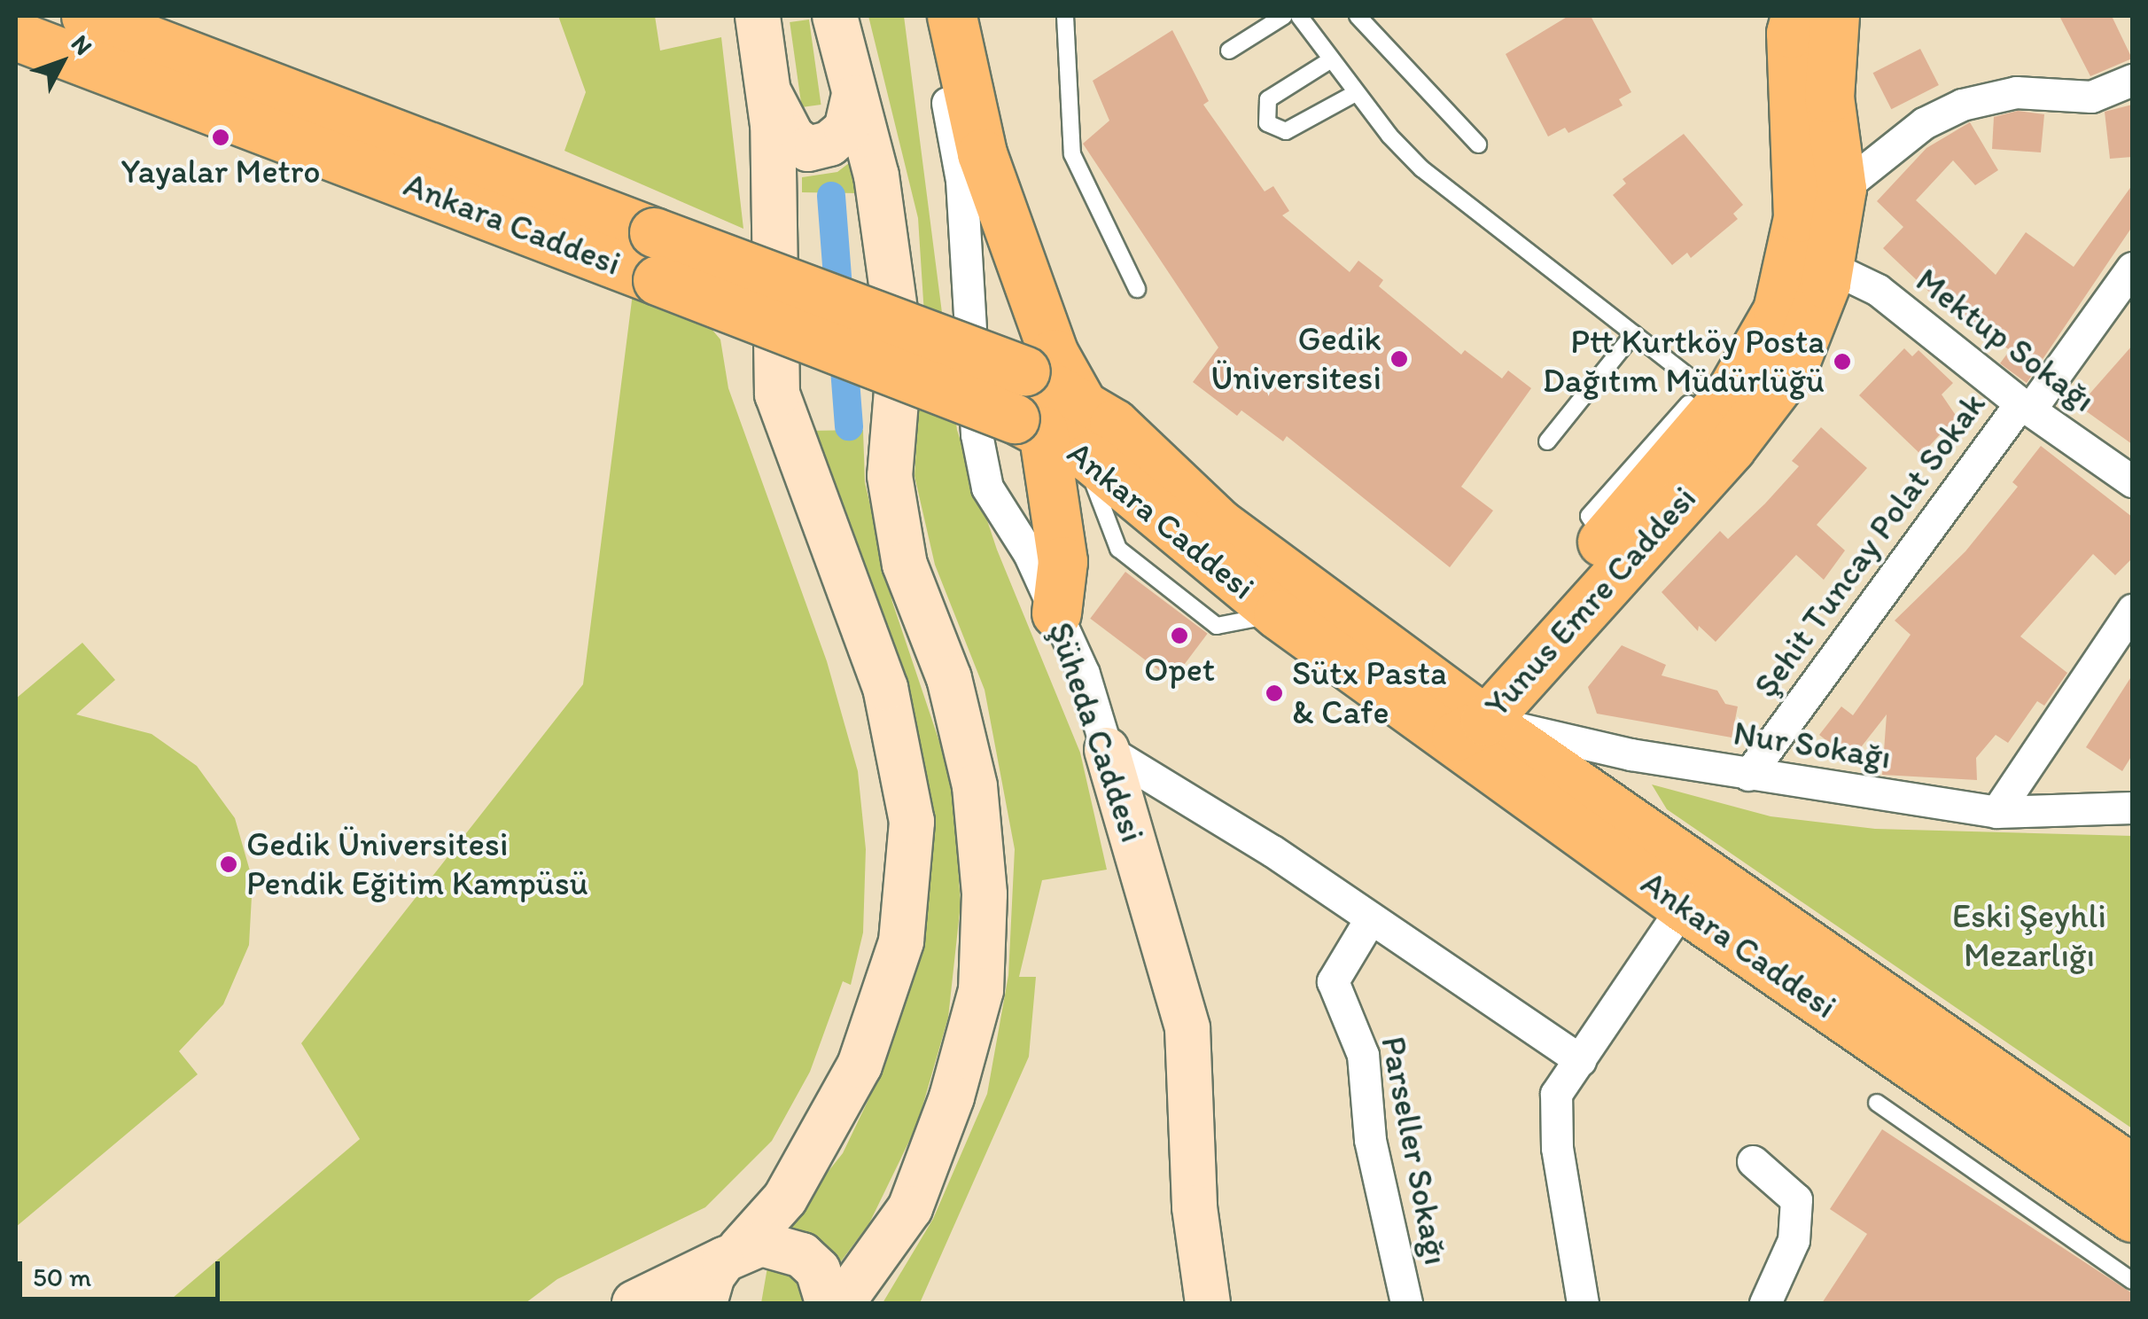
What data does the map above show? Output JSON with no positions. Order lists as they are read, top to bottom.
{
  "streets": {
    "main road": ["Ankara Caddesi", "Yunus Emre Caddesi"],
    "street": [
      "Mektup Sokağı",
      "Şehit Tuncay Polat Sokak",
      "Şüheda Caddesi",
      "Nur Sokağı",
      "Parseller Sokağı"
    ]
  },
  "crossings": [
    ["Ankara Caddesi", "Yunus Emre Caddesi"],
    ["Ankara Caddesi", "Nur Sokağı"],
    ["Mektup Sokağı", "Şehit Tuncay Polat Sokak"],
    ["Mektup Sokağı", "Yunus Emre Caddesi"],
    ["Şehit Tuncay Polat Sokak", "Nur Sokağı"],
    ["Yunus Emre Caddesi", "Nur Sokağı"]
  ],
  "parks": ["Eski Şeyhli Mezarlığı"],
  "places": [
    "Yayalar Metro",
    "Gedik Üniversitesi",
    "Ptt Kurtköy Posta Dağıtım Müdürlüğü",
    "Opet",
    "Sütx Pasta & Cafe",
    "Gedik Üniversitesi Pendik Eğitim Kampüsü"
  ],
  "scale_bar": "50 m",
  "north": "top right"
}
